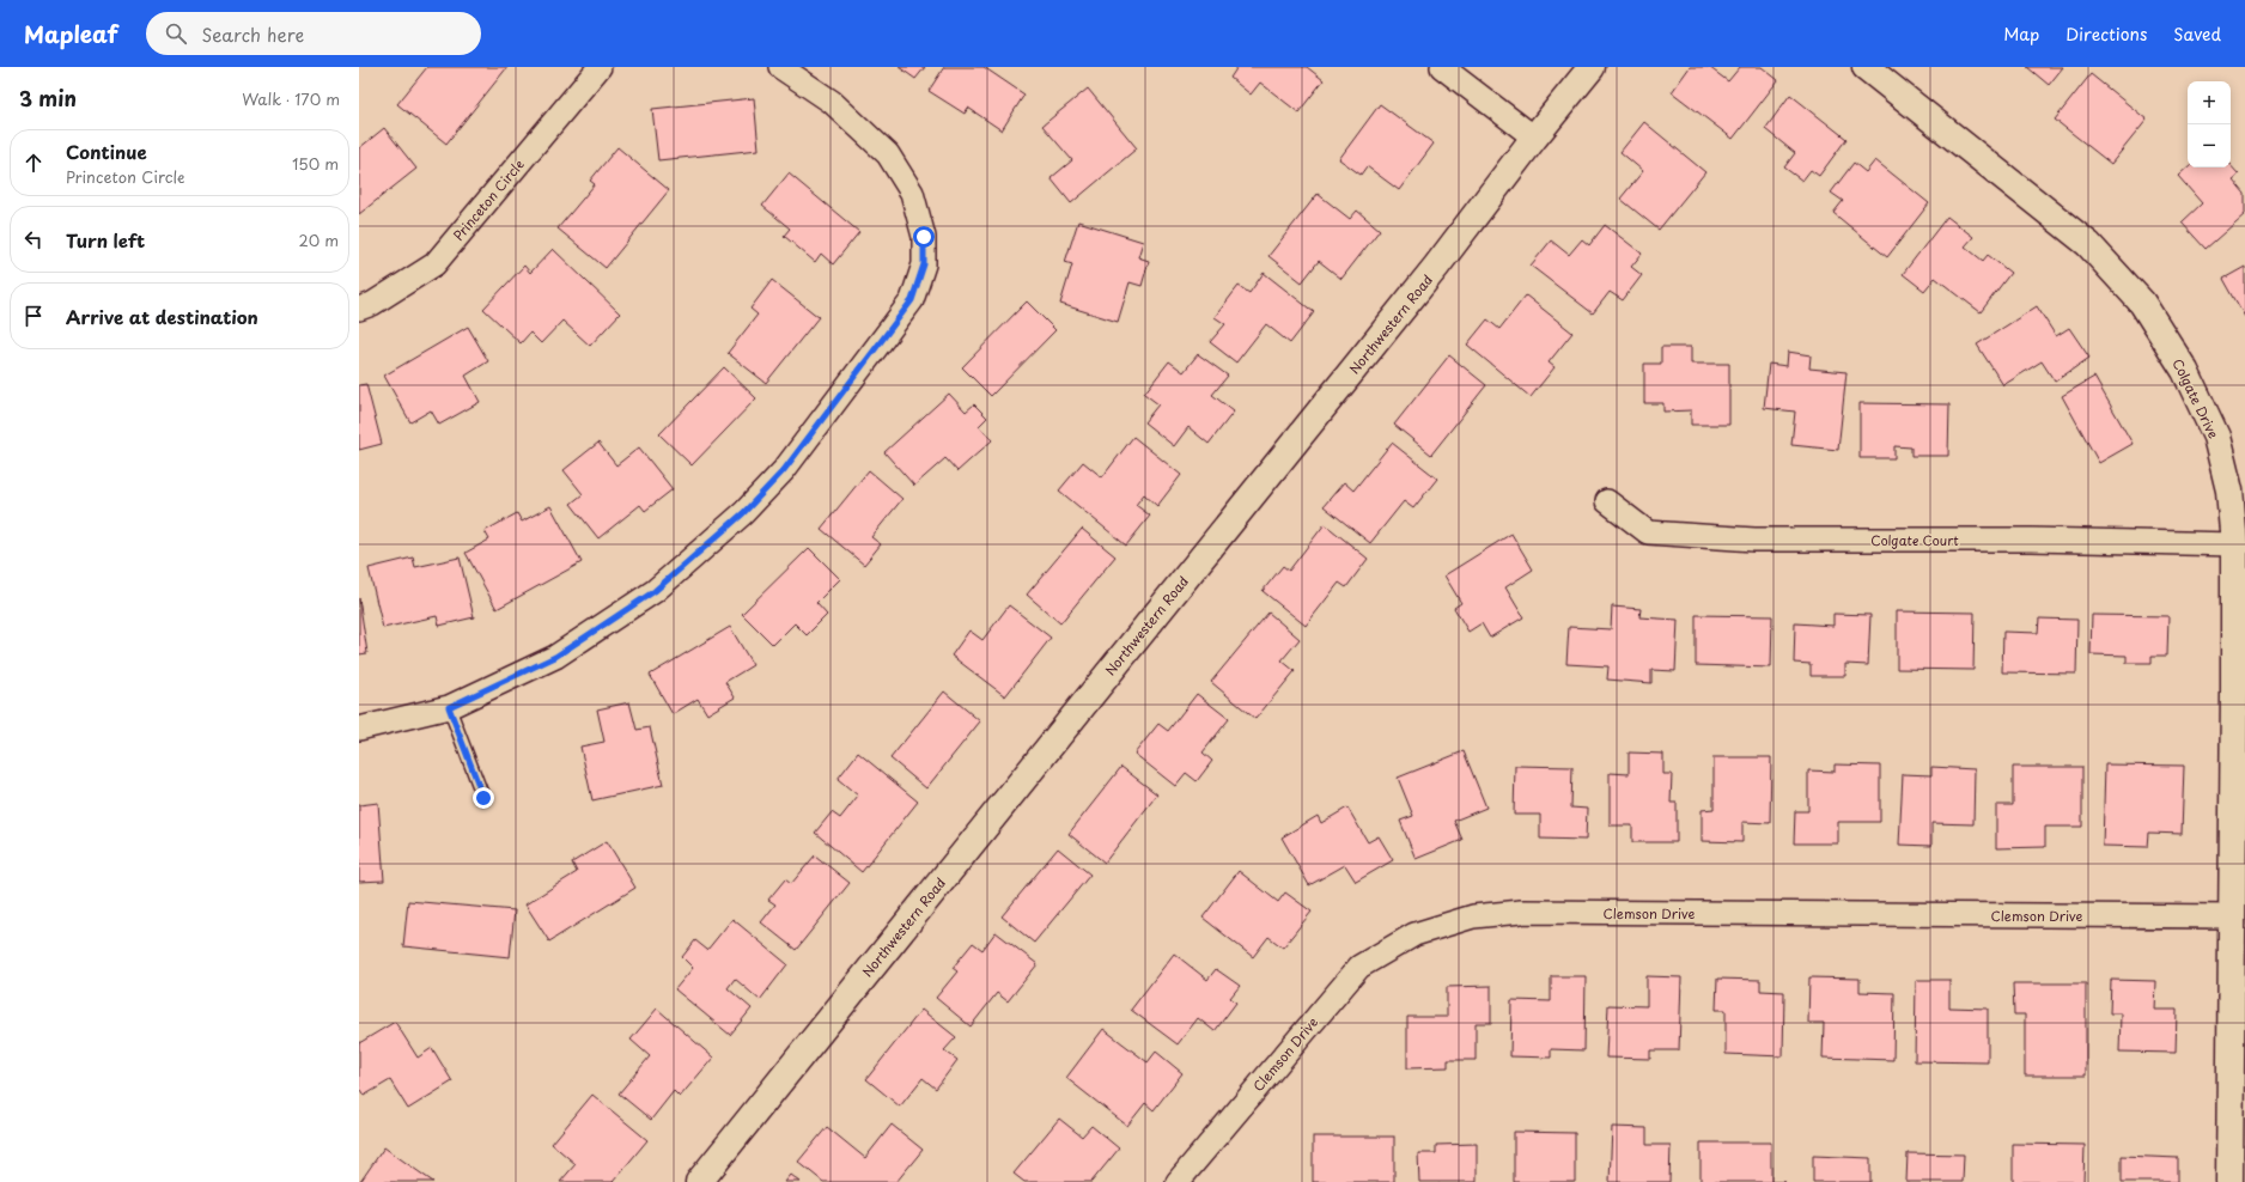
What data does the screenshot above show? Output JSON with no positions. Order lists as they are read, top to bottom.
{
  "streets": {
    "street": [
      "Princeton Circle",
      "Northwestern Road",
      "Colgate Drive",
      "Colgate Court",
      "Clemson Drive"
    ]
  },
  "crossings": [
    ["Colgate Drive", "Colgate Court"],
    ["Colgate Drive", "Clemson Drive"]
  ],
  "page": {
    "header": "Mapleaf",
    "search": "Search here",
    "nav": ["Map", "Directions", "Saved"],
    "heading": ["3 min", "Walk · 170 m"],
    "map_buttons": ["+", "−"],
    "list": [
      ["Continue", "Princeton Circle", "150 m"],
      ["Turn left", "20 m"],
      "Arrive at destination"
    ]
  }
}
